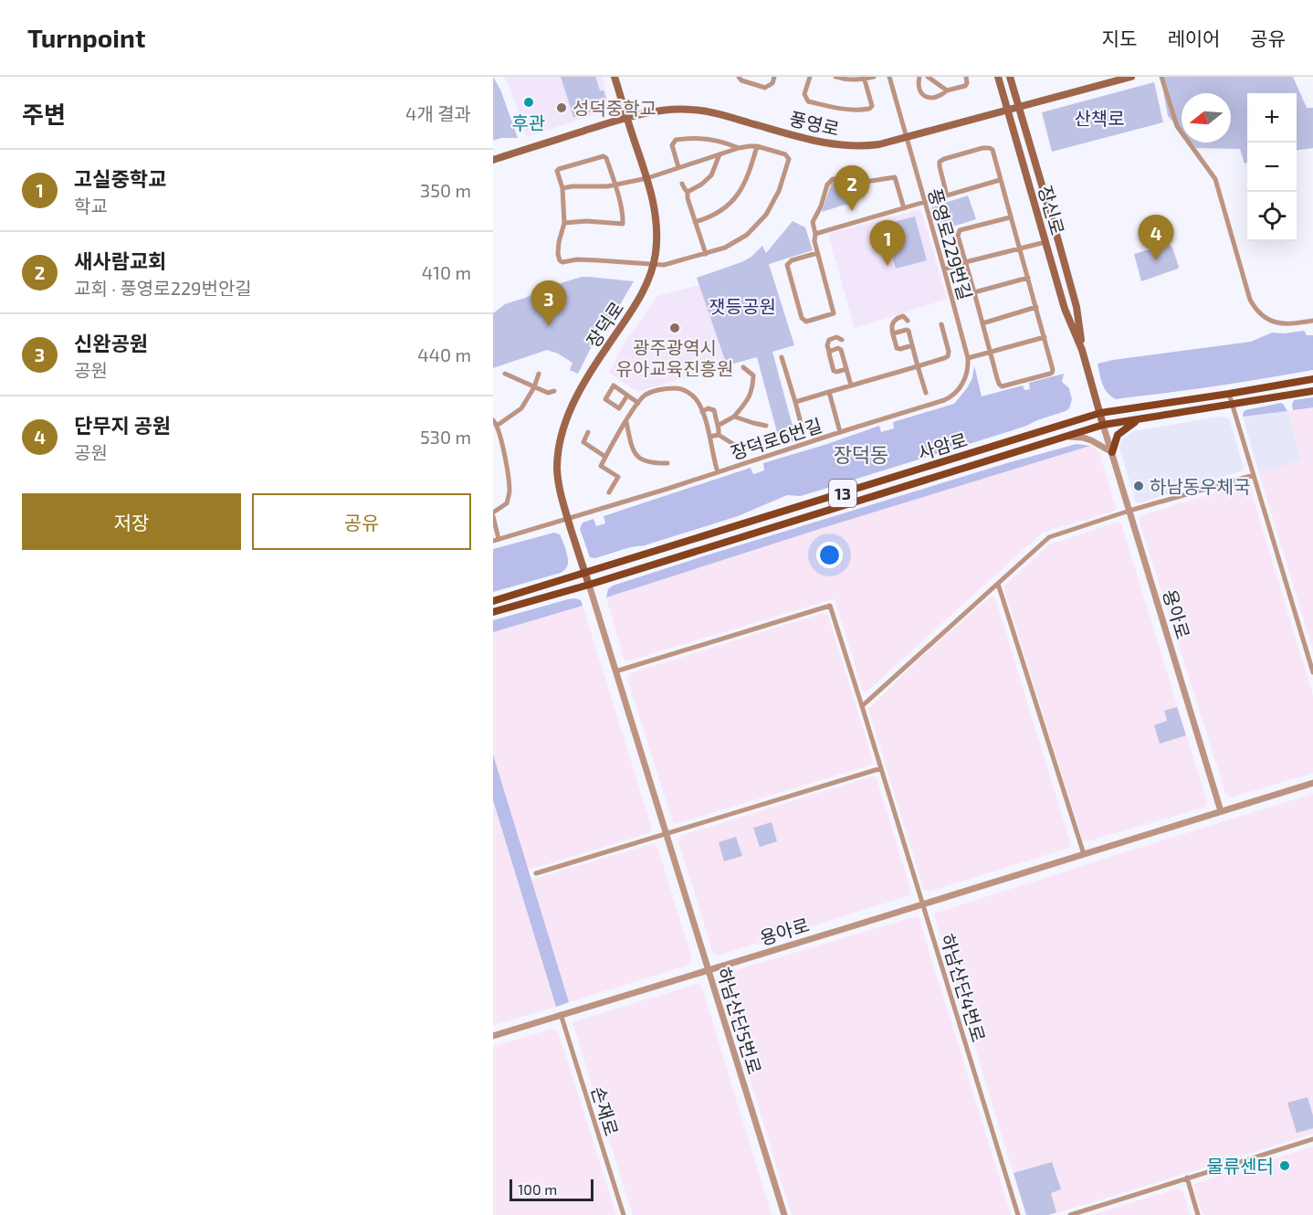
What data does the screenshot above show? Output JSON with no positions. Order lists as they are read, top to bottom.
{
  "streets": {
    "main road": [
      "풍영로",
      "장신로",
      "장덕로",
      "사암로",
      "13"
    ],
    "street": [
      "풍영로229번길",
      "장덕로6번길",
      "용아로",
      "하남산단4번로",
      "하남산단5번로",
      "손재로"
    ]
  },
  "crossings": [
    ["풍영로", "장신로"],
    ["풍영로", "풍영로229번길"],
    ["풍영로", "장덕로"],
    ["장신로", "사암로"],
    ["장신로", "용아로"],
    ["풍영로229번길", "장덕로6번길"],
    ["장덕로", "장덕로6번길"],
    ["장덕로", "사암로"],
    ["장덕로", "하남산단5번로"],
    ["사암로", "용아로"],
    ["사암로", "하남산단5번로"],
    ["용아로", "하남산단4번로"],
    ["용아로", "하남산단5번로"],
    ["용아로", "손재로"],
    ["하남산단4번로", "하남산단5번로"]
  ],
  "districts": ["장덕동"],
  "parks": ["산책로", "잿등공원"],
  "places": [
    "후관",
    "성덕중학교",
    "광주광역시 유아교육진흥원",
    "하남동우체국",
    "물류센터"
  ],
  "scale_bar": "100 m",
  "north": "left",
  "page": {
    "header": "Turnpoint",
    "nav": ["지도", "레이어", "공유"],
    "heading": ["주변", "4개 결과"],
    "map_buttons": ["+", "−"],
    "list": [
      {
        "mark": "1",
        "name": "고실중학교",
        "note": "학교",
        "value": "350 m"
      },
      {
        "mark": "2",
        "name": "새사람교회",
        "note": "교회 · 풍영로229번안길",
        "value": "410 m"
      },
      {
        "mark": "3",
        "name": "신완공원",
        "note": "공원",
        "value": "440 m"
      },
      {
        "mark": "4",
        "name": "단무지 공원",
        "note": "공원",
        "value": "530 m"
      }
    ],
    "pins": [
      "2",
      "4",
      "1",
      "3"
    ],
    "buttons": ["저장", "공유"],
    "scale": "100 m"
  }
}
